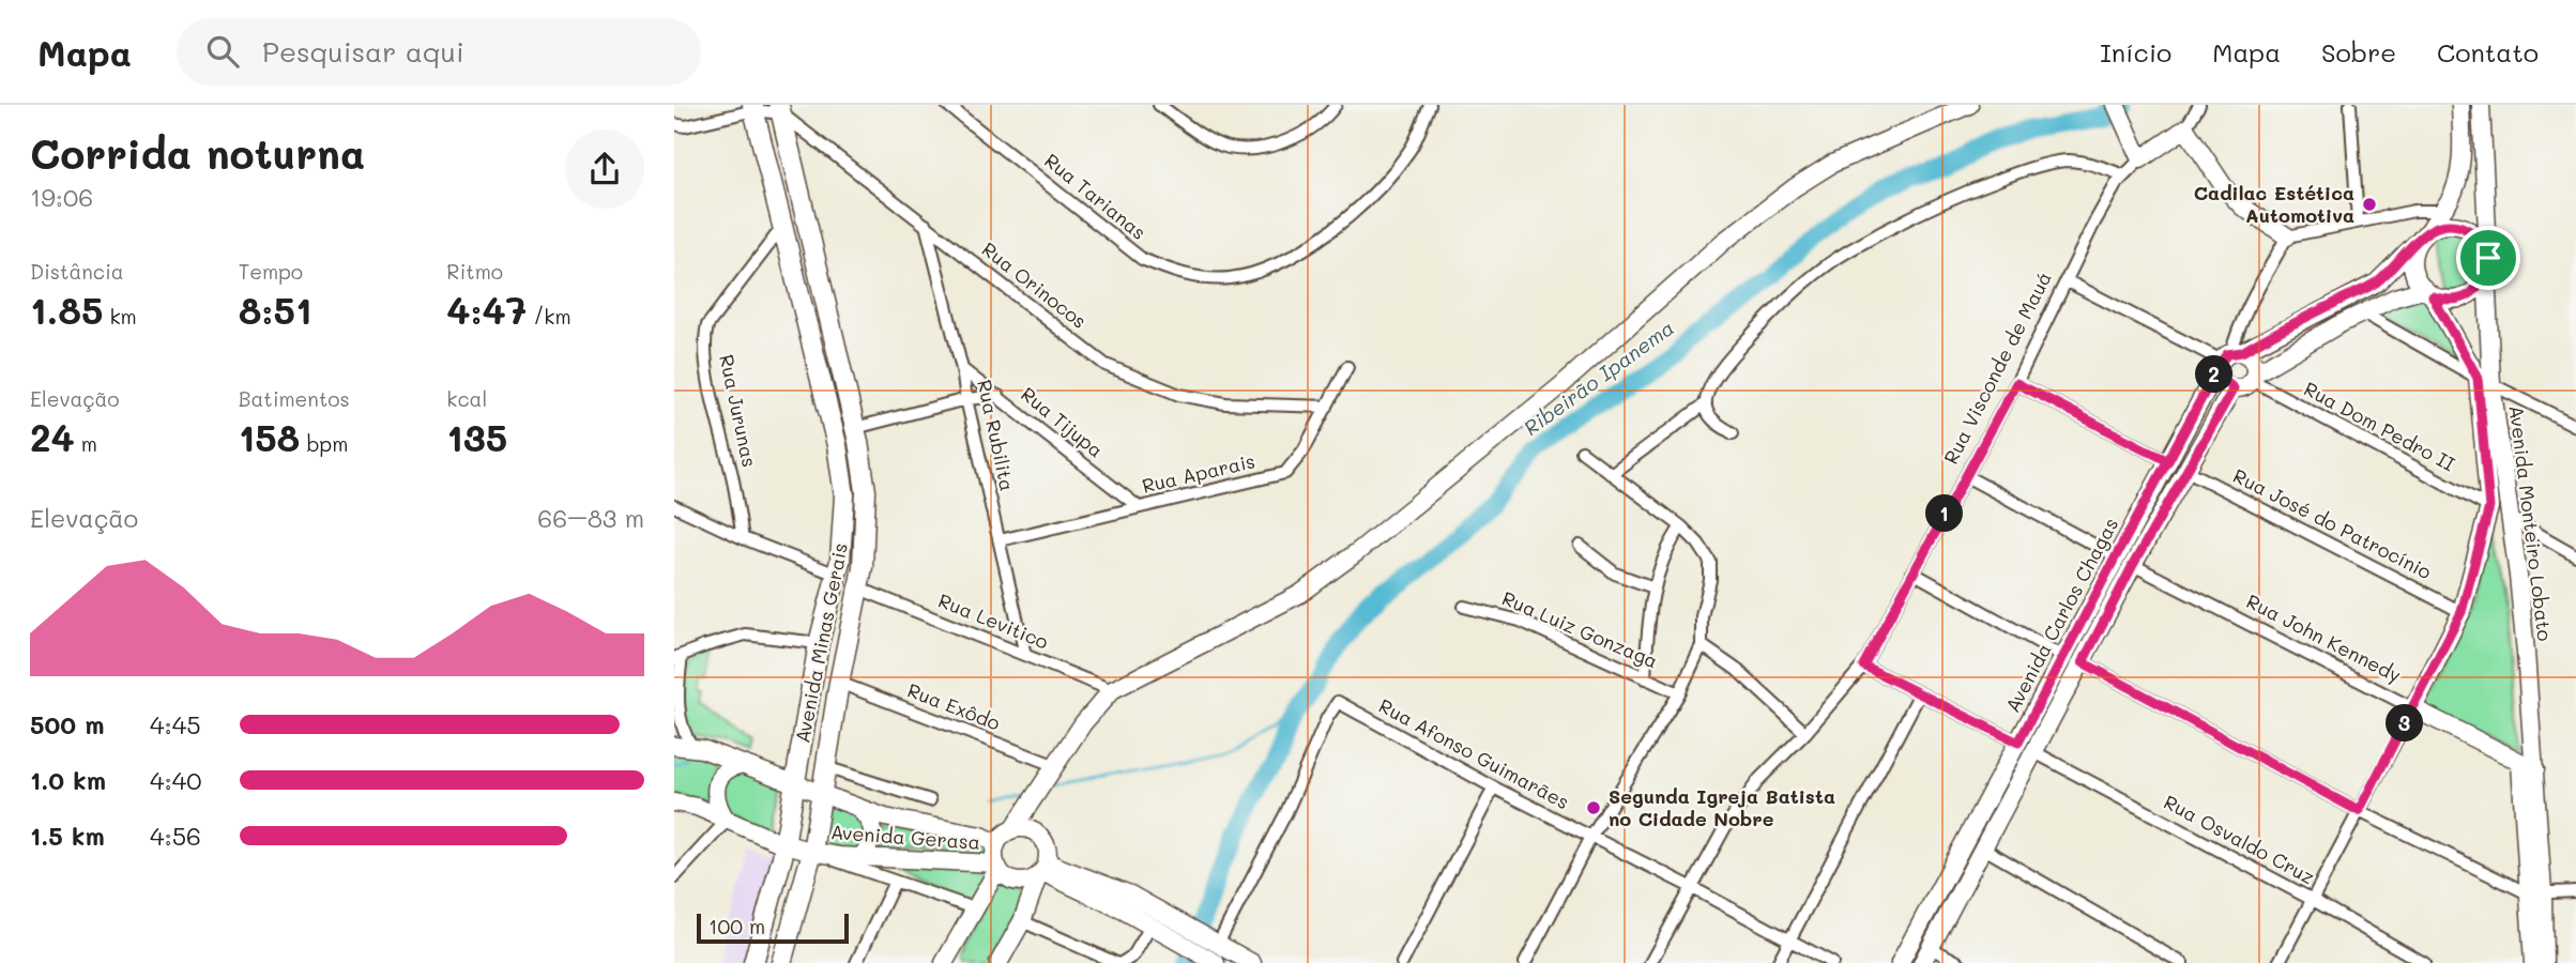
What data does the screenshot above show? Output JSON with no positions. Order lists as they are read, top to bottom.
{
  "streets": {
    "main road": [
      "Rua Visconde de Mauá",
      "Avenida Monteiro Lobato",
      "Avenida Carlos Chagas",
      "Rua John Kennedy",
      "Avenida Minas Gerais",
      "Avenida Gerasa"
    ],
    "street": [
      "Rua Tarianas",
      "Rua Orinocos",
      "Rua Jurunas",
      "Rua Tijupa",
      "Rua Dom Pedro II",
      "Rua Rubilita",
      "Rua Aparais",
      "Rua José do Patrocínio",
      "Rua Levitico",
      "Rua Luiz Gonzaga",
      "Rua Exôdo",
      "Rua Afonso Guimarães",
      "Rua Osvaldo Cruz"
    ]
  },
  "crossings": [
    ["Rua Orinocos", "Rua Rubilita"],
    ["Rua Orinocos", "Rua Aparais"],
    ["Rua Orinocos", "Avenida Minas Gerais"],
    ["Rua Visconde de Mauá", "Rua Afonso Guimarães"],
    ["Rua Jurunas", "Avenida Minas Gerais"],
    ["Rua Tijupa", "Rua Rubilita"],
    ["Rua Tijupa", "Rua Aparais"],
    ["Rua Dom Pedro II", "Avenida Monteiro Lobato"],
    ["Rua Dom Pedro II", "Avenida Carlos Chagas"],
    ["Rua Rubilita", "Rua Aparais"],
    ["Rua Rubilita", "Rua Levitico"],
    ["Avenida Monteiro Lobato", "Rua John Kennedy"],
    ["Rua José do Patrocínio", "Avenida Carlos Chagas"],
    ["Avenida Carlos Chagas", "Rua John Kennedy"],
    ["Avenida Carlos Chagas", "Rua Osvaldo Cruz"],
    ["Rua Levitico", "Avenida Minas Gerais"],
    ["Avenida Minas Gerais", "Rua Exôdo"],
    ["Avenida Minas Gerais", "Avenida Gerasa"]
  ],
  "water": ["Ribeirão Ipanema"],
  "places": ["Cadilac Estética Automotiva", "Segunda Igreja Batista no Cidade Nobre"],
  "scale_bar": "100 m",
  "page": {
    "header": "Mapa",
    "search": "Pesquisar aqui",
    "nav": [
      "Início",
      "Mapa",
      "Sobre",
      "Contato"
    ],
    "heading": ["Corrida noturna", "19:06"],
    "stats": [
      ["Distância", "1.85 km"],
      ["Tempo", "8:51"],
      ["Ritmo", "4:47 /km"],
      ["Elevação", "24 m"],
      ["Batimentos", "158 bpm"],
      ["kcal", "135"]
    ],
    "pins": ["2", "1", "3"],
    "chart": ["Elevação", "66–83 m"],
    "list": [
      {
        "name": "500 m",
        "note": "4:45"
      },
      {
        "name": "1.0 km",
        "note": "4:40"
      },
      {
        "name": "1.5 km",
        "note": "4:56"
      }
    ],
    "scale": "100 m"
  }
}
